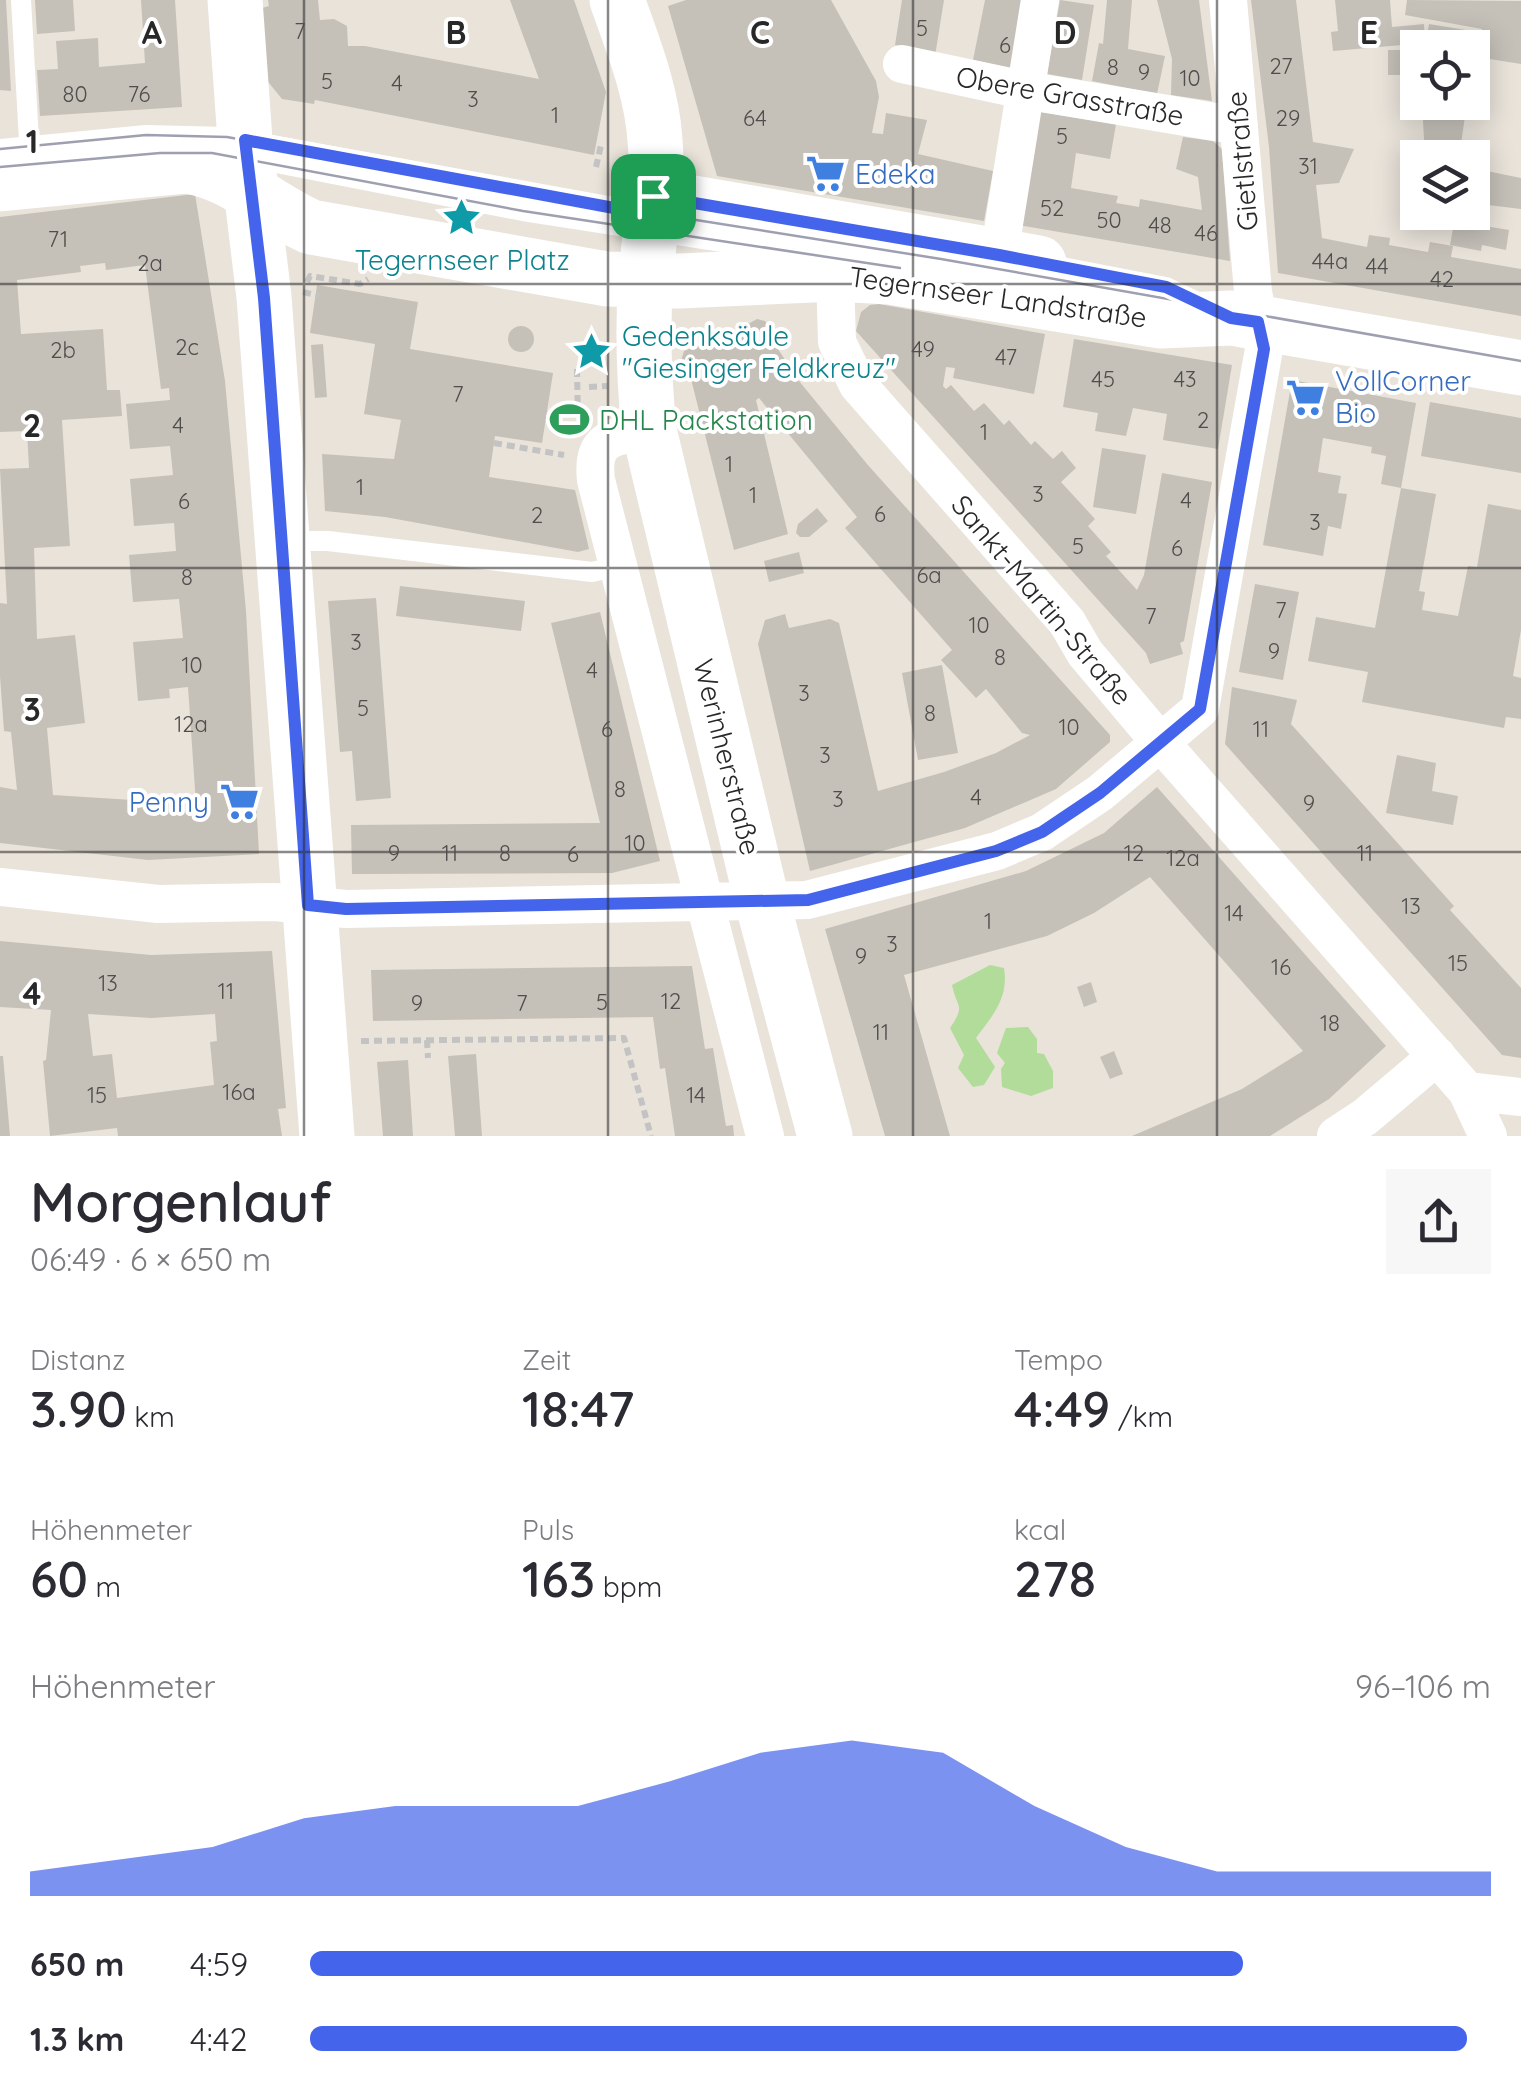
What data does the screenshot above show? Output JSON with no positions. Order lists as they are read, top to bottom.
{
  "streets": {
    "main road": ["Tegernseer Landstraße", "Werinherstraße"],
    "street": ["Obere Grasstraße", "Gietlstraße", "Sankt-Martin-Straße"]
  },
  "crossings": [
    ["Obere Grasstraße", "Gietlstraße"],
    ["Gietlstraße", "Tegernseer Landstraße"],
    ["Gietlstraße", "Sankt-Martin-Straße"],
    ["Gietlstraße", "Werinherstraße"],
    ["Tegernseer Landstraße", "Sankt-Martin-Straße"],
    ["Tegernseer Landstraße", "Werinherstraße"]
  ],
  "places": {
    "supermarket": ["Edeka", "VollCorner Bio", "Penny"],
    "place": ["Tegernseer Platz", "Gedenksäule \"Giesinger Feldkreuz\""],
    "sports": ["DHL Packstation"]
  },
  "house_numbers": [
    "5",
    "7",
    "6",
    "27",
    "8",
    "9",
    "10",
    "5",
    "4",
    "80",
    "76",
    "3",
    "1",
    "64",
    "29",
    "5",
    "31",
    "52",
    "50",
    "48",
    "46",
    "71",
    "44a",
    "2a",
    "44",
    "42",
    "2c",
    "49",
    "2b",
    "47",
    "45",
    "43",
    "7",
    "2",
    "4",
    "1",
    "1",
    "1",
    "3",
    "1",
    "4",
    "6",
    "6",
    "2",
    "3",
    "5",
    "6",
    "6a",
    "8",
    "7",
    "7",
    "10",
    "3",
    "9",
    "8",
    "10",
    "4",
    "3",
    "5",
    "8",
    "12a",
    "10",
    "6",
    "11",
    "3",
    "8",
    "4",
    "3",
    "9",
    "10",
    "9",
    "11",
    "8",
    "12",
    "11",
    "6",
    "12a",
    "13",
    "14",
    "1",
    "3",
    "9",
    "15",
    "16",
    "13",
    "11",
    "12",
    "5",
    "9",
    "7",
    "18",
    "11",
    "16a",
    "15",
    "14"
  ],
  "page": {
    "heading": ["Morgenlauf", "06:49 · 6 × 650 m"],
    "stats": [
      ["Distanz", "3.90 km"],
      ["Zeit", "18:47"],
      ["Tempo", "4:49 /km"],
      ["Höhenmeter", "60 m"],
      ["Puls", "163 bpm"],
      ["kcal", "278"]
    ],
    "chart": ["Höhenmeter", "96–106 m"],
    "list": [
      {
        "name": "650 m",
        "note": "4:59"
      },
      {
        "name": "1.3 km",
        "note": "4:42"
      }
    ]
  },
  "grid": {
    "columns": [
      "A",
      "B",
      "C",
      "D",
      "E"
    ],
    "rows": [
      "1",
      "2",
      "3",
      "4"
    ]
  }
}
